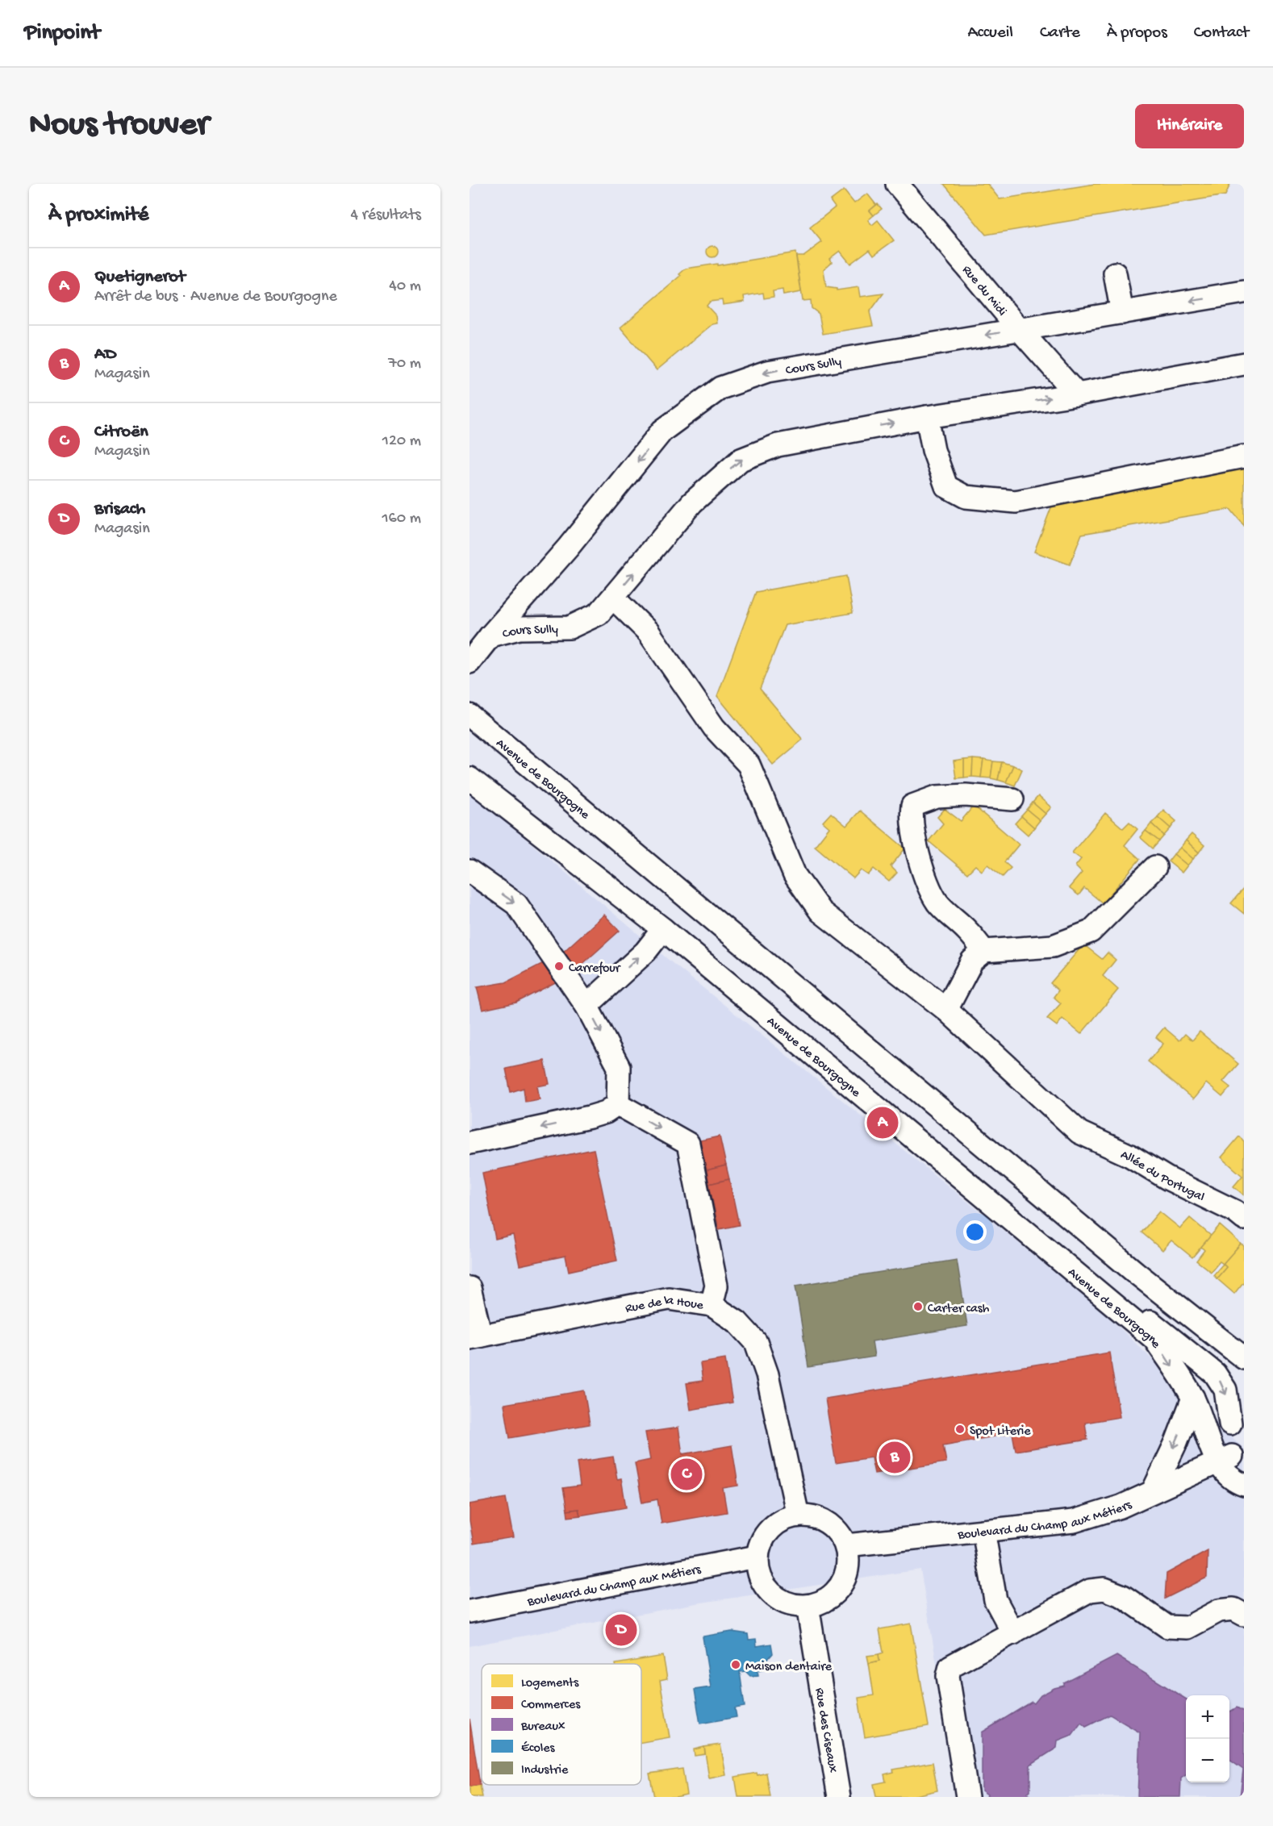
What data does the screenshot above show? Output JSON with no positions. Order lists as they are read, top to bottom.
{
  "streets": {
    "street": [
      "Rue du Midi",
      "Cours Sully",
      "Avenue de Bourgogne",
      "Allée du Portugal",
      "Rue de la Houe",
      "Boulevard du Champ aux Métiers",
      "Rue des Ciseaux"
    ]
  },
  "crossings": [
    ["Rue du Midi", "Cours Sully"],
    ["Cours Sully", "Allée du Portugal"],
    ["Avenue de Bourgogne", "Boulevard du Champ aux Métiers"],
    ["Rue de la Houe", "Boulevard du Champ aux Métiers"],
    ["Rue de la Houe", "Rue des Ciseaux"],
    ["Boulevard du Champ aux Métiers", "Rue des Ciseaux"]
  ],
  "places": [
    "Carrefour",
    "Carter cash",
    "Spot Literie",
    "Maison dentaire"
  ],
  "legend": [
    "Logements",
    "Commerces",
    "Bureaux",
    "Écoles",
    "Industrie"
  ],
  "page": {
    "header": "Pinpoint",
    "nav": [
      "Accueil",
      "Carte",
      "À propos",
      "Contact"
    ],
    "buttons": "Itinéraire",
    "title": "Nous trouver",
    "heading": ["À proximité", "4 résultats"],
    "list": [
      {
        "mark": "A",
        "name": "Quetignerot",
        "note": "Arrêt de bus · Avenue de Bourgogne",
        "value": "40 m"
      },
      {
        "mark": "B",
        "name": "AD",
        "note": "Magasin",
        "value": "70 m"
      },
      {
        "mark": "C",
        "name": "Citroën",
        "note": "Magasin",
        "value": "120 m"
      },
      {
        "mark": "D",
        "name": "Brisach",
        "note": "Magasin",
        "value": "160 m"
      }
    ],
    "pins": [
      "A",
      "B",
      "C",
      "D"
    ],
    "map_buttons": ["+", "−"]
  }
}
